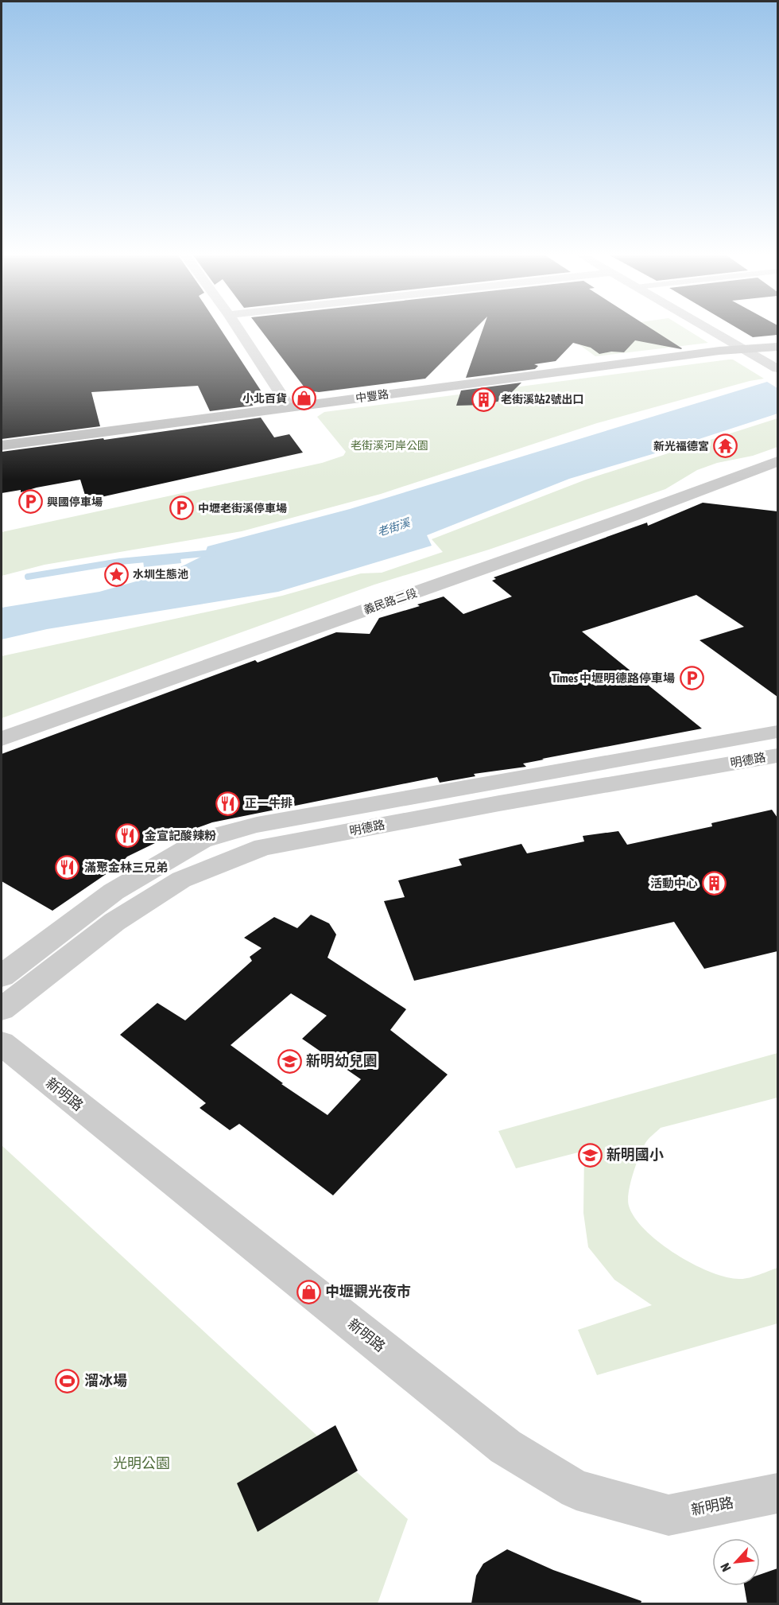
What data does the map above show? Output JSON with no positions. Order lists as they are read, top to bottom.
{
  "streets": {
    "main road": ["中豐路"],
    "street": ["義民路二段", "明德路", "新明路"]
  },
  "water": ["老街溪"],
  "parks": ["老街溪河岸公園", "光明公園"],
  "places": {
    "shop": ["小北百貨", "中壢觀光夜市"],
    "building": ["老街溪站2號出口", "活動中心"],
    "temple": ["新光福德宮"],
    "parking": ["興國停車場", "中壢老街溪停車場", "Times 中壢明德路停車場"],
    "place": ["水圳生態池"],
    "restaurant": ["正一牛排", "金宣記酸辣粉", "滿聚金林三兄弟"],
    "school or university": ["新明幼兒園", "新明國小"],
    "sports": ["溜冰場"]
  },
  "north": "bottom left"
}
